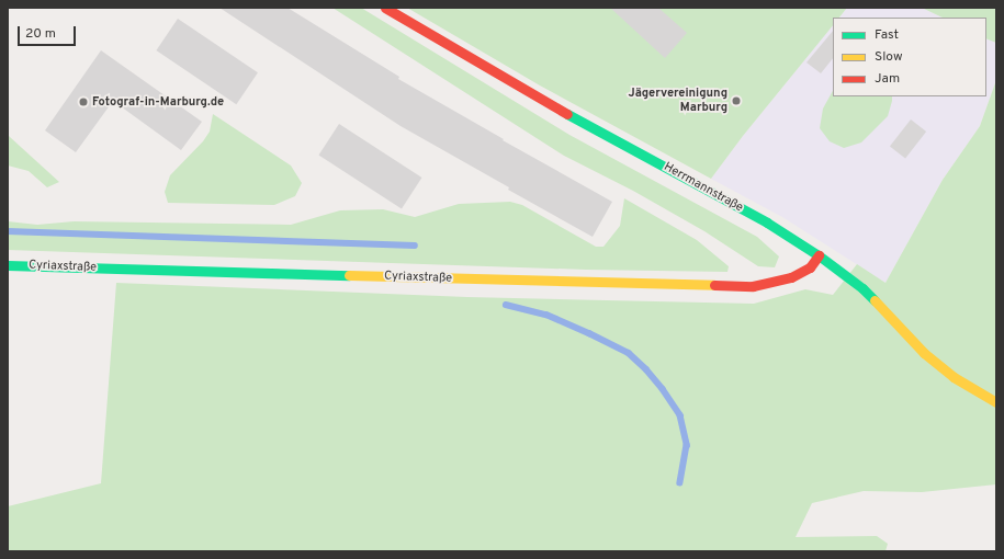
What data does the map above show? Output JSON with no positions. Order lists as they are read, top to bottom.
{
  "streets": {
    "street": ["Herrmannstraße", "Cyriaxstraße"]
  },
  "crossings": [
    ["Herrmannstraße", "Cyriaxstraße"]
  ],
  "places": ["Jägervereinigung Marburg", "Fotograf-in-Marburg.de"],
  "legend": ["Fast", "Slow", "Jam"],
  "scale_bar": "20 m"
}
